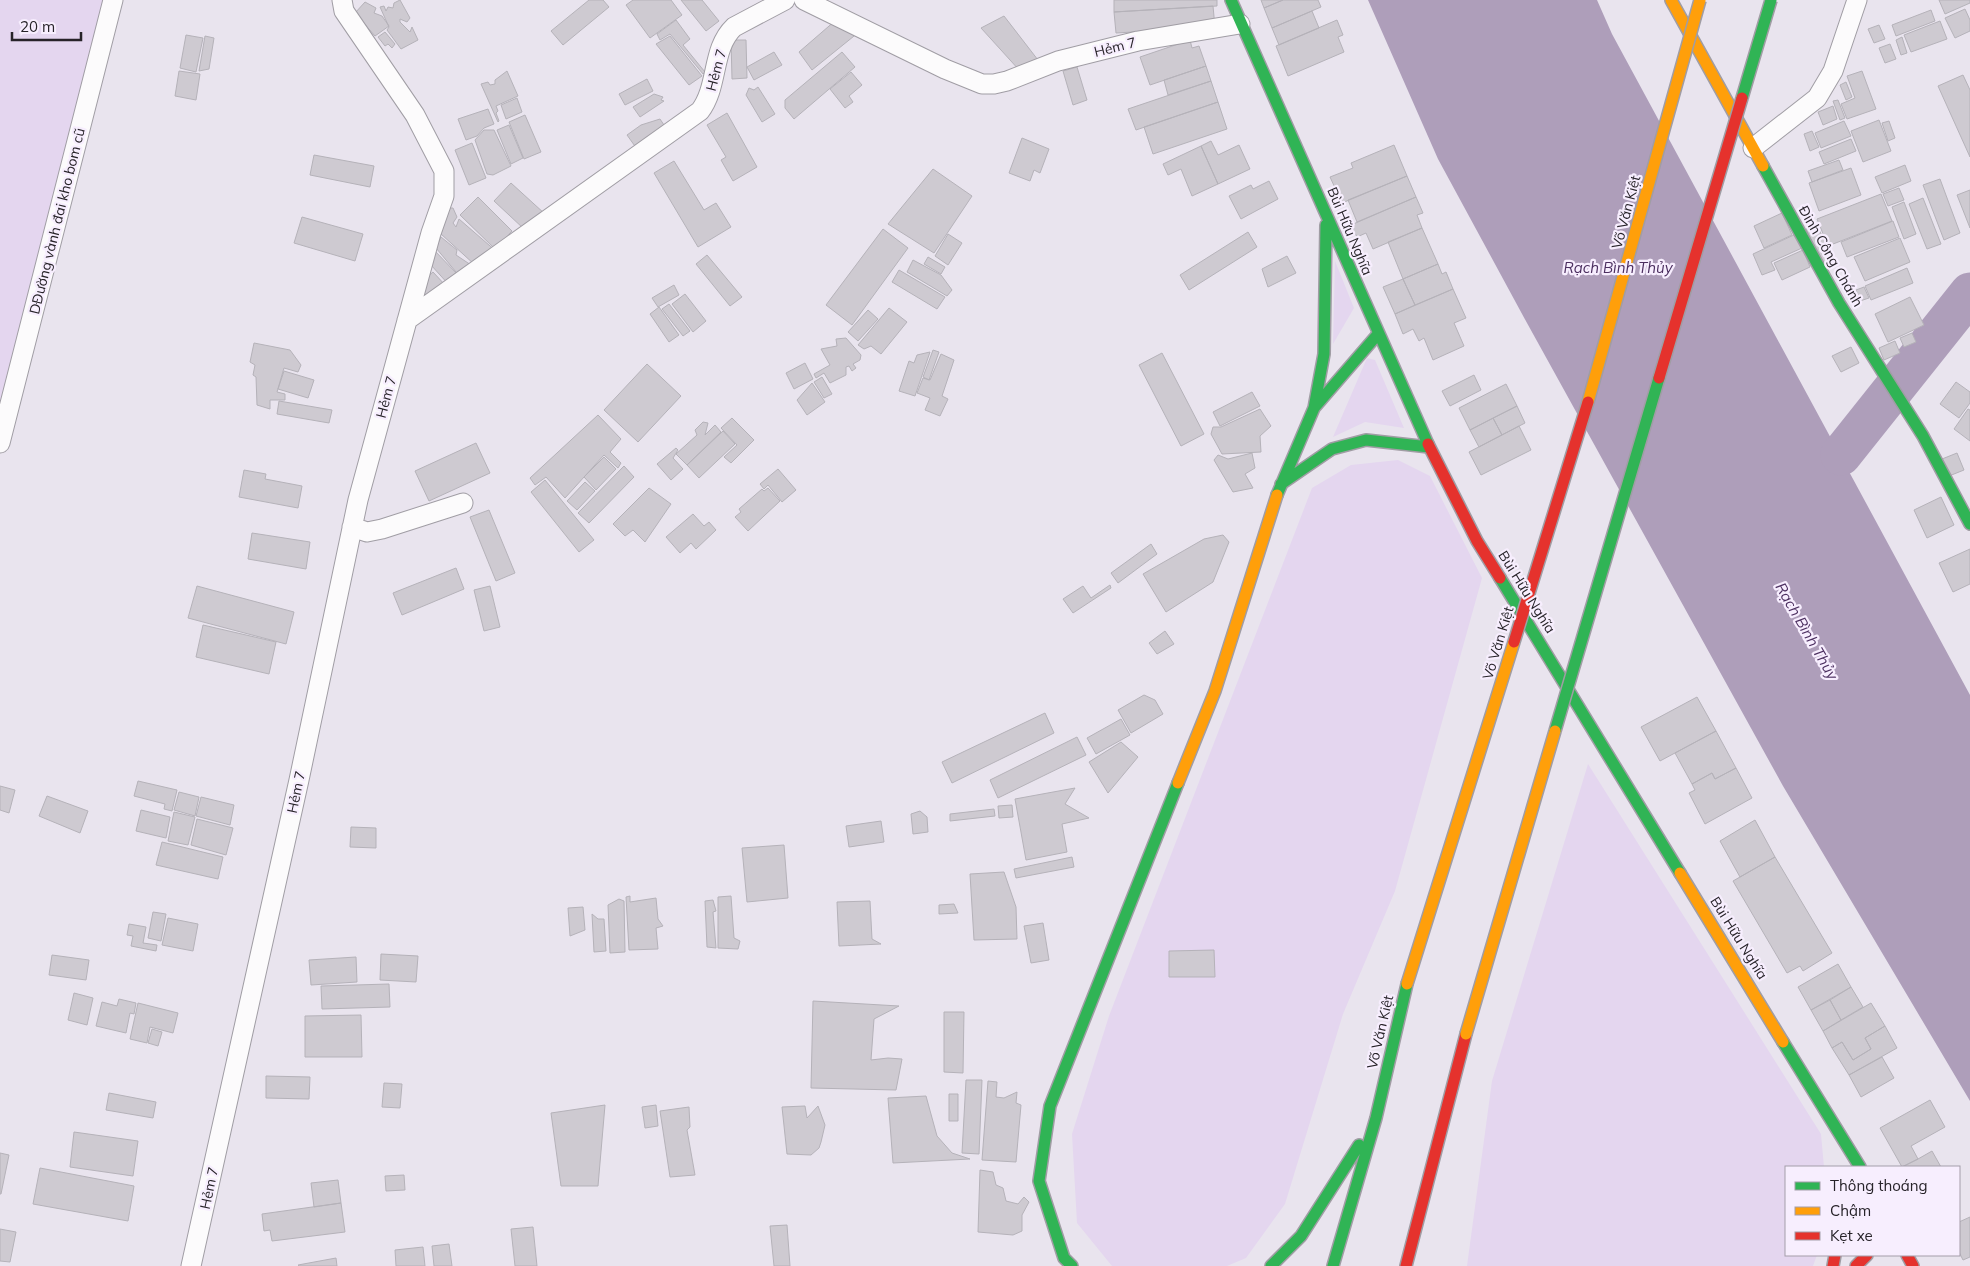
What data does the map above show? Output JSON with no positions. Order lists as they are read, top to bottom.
{
  "streets": {
    "main road": ["Võ Văn Kiệt", "Bùi Hữu Nghĩa", "Đinh Công Chánh"],
    "street": ["Hẻm 7", "DĐường vành đai kho bom cũ"]
  },
  "crossings": [
    ["Hẻm 7", "Bùi Hữu Nghĩa"]
  ],
  "water": ["Rạch Bình Thủy"],
  "legend": ["Thông thoáng", "Chậm", "Kẹt xe"],
  "scale_bar": "20 m"
}
